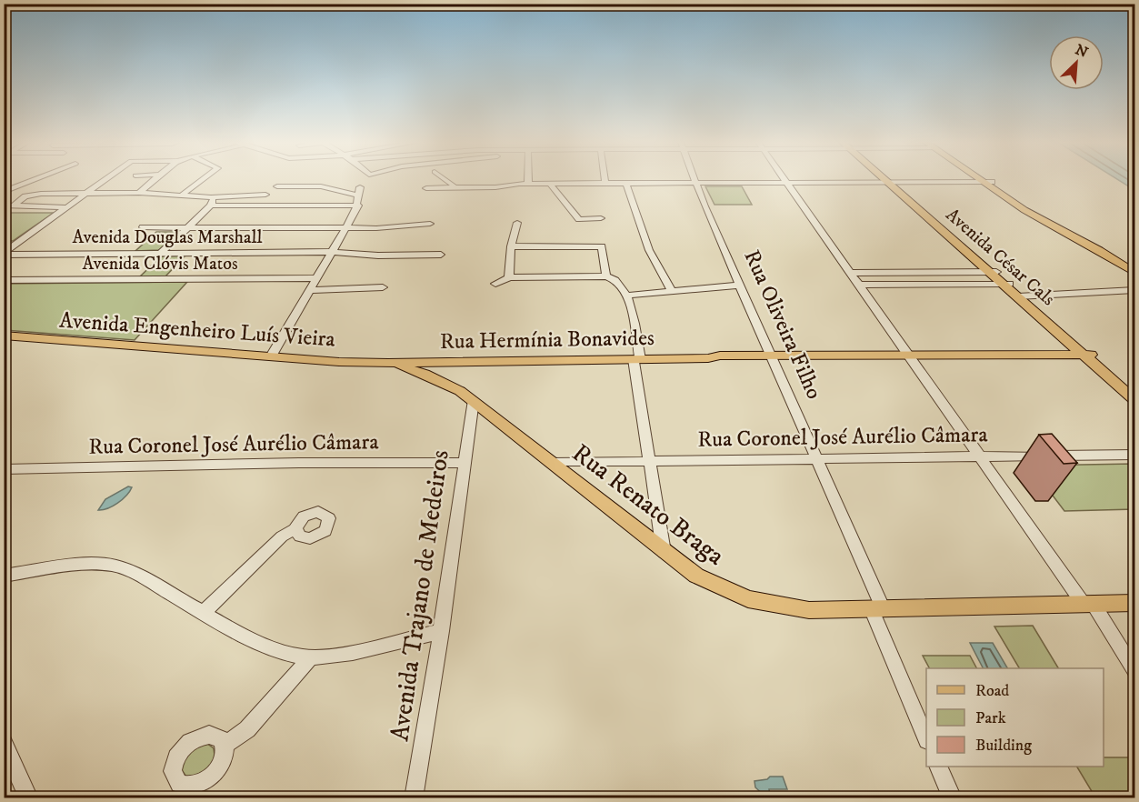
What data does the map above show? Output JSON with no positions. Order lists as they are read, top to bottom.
{
  "streets": {
    "main road": [
      "Avenida César Cals",
      "Avenida Engenheiro Luís Vieira",
      "Rua Hermínia Bonavides",
      "Rua Renato Braga"
    ],
    "street": [
      "Avenida Douglas Marshall",
      "Avenida Clóvis Matos",
      "Rua Oliveira Filho",
      "Rua Coronel José Aurélio Câmara",
      "Avenida Trajano de Medeiros"
    ]
  },
  "crossings": [
    ["Avenida César Cals", "Rua Hermínia Bonavides"],
    ["Rua Oliveira Filho", "Rua Hermínia Bonavides"],
    ["Rua Oliveira Filho", "Rua Coronel José Aurélio Câmara"],
    ["Rua Oliveira Filho", "Rua Renato Braga"],
    ["Avenida Engenheiro Luís Vieira", "Rua Hermínia Bonavides"],
    ["Avenida Engenheiro Luís Vieira", "Rua Renato Braga"],
    ["Rua Hermínia Bonavides", "Rua Renato Braga"],
    ["Rua Coronel José Aurélio Câmara", "Rua Renato Braga"],
    ["Rua Coronel José Aurélio Câmara", "Avenida Trajano de Medeiros"],
    ["Rua Renato Braga", "Avenida Trajano de Medeiros"]
  ],
  "legend": ["Road", "Park", "Building"],
  "north": "top right"
}
